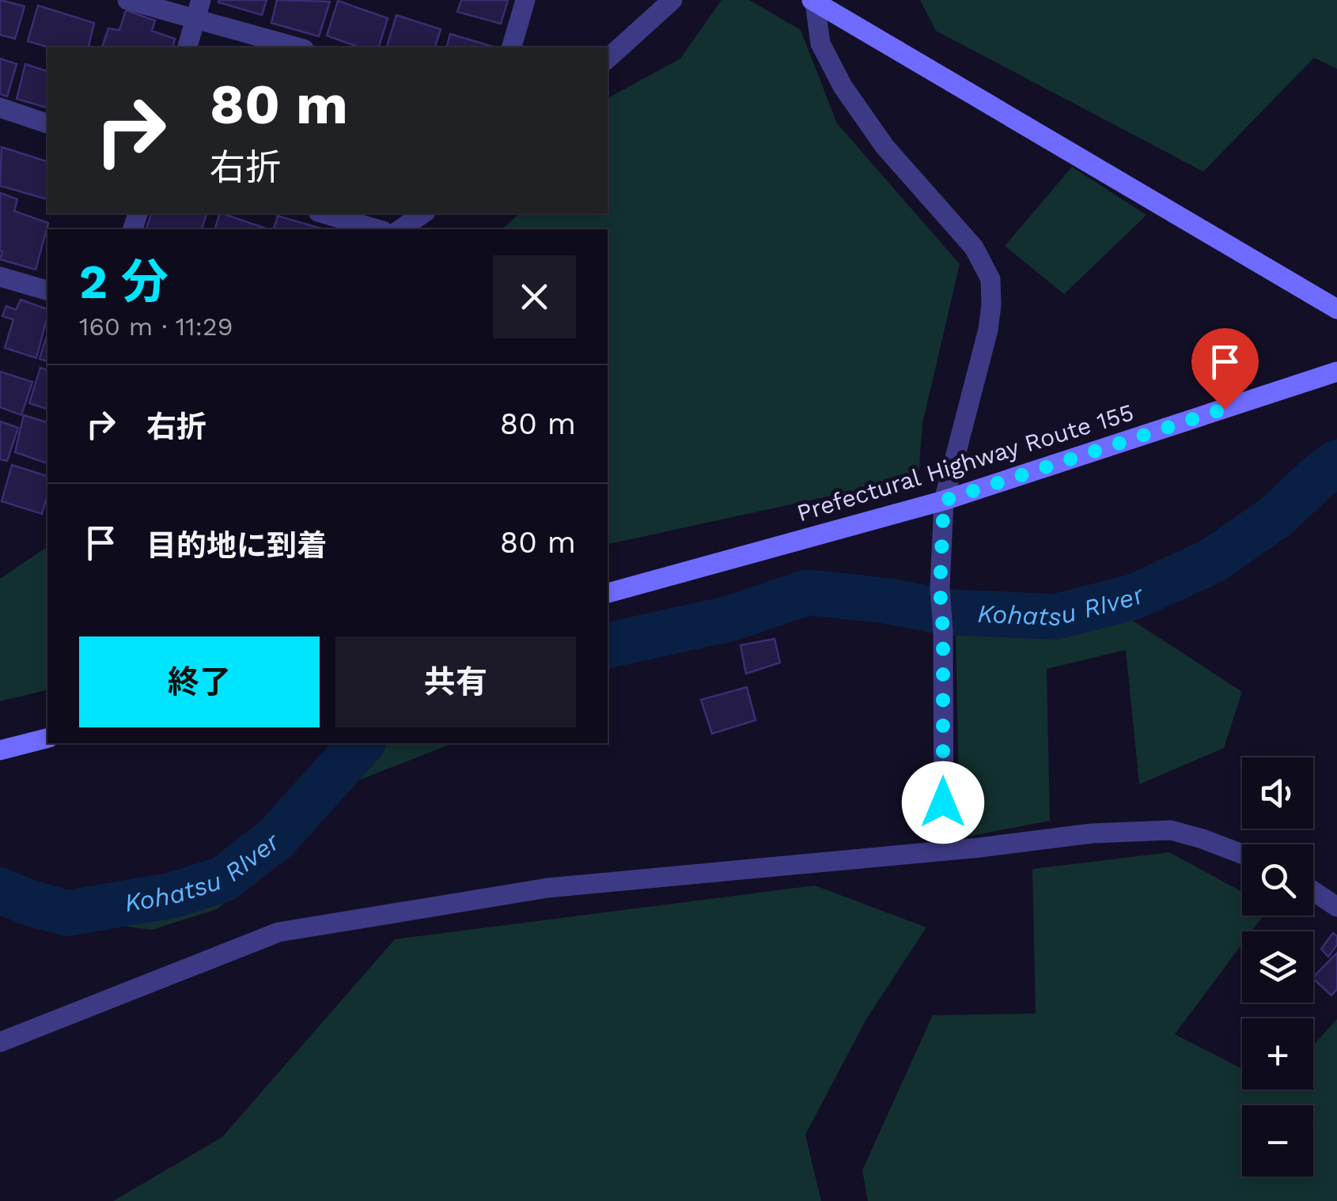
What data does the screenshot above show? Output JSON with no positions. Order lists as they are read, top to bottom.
{
  "streets": {
    "main road": ["Prefectural Highway Route 155"]
  },
  "water": ["Kohatsu RIver"],
  "page": {
    "turn": ["80 m", "右折"],
    "heading": ["2 分", "160 m · 11:29"],
    "list": [
      {
        "name": "右折",
        "value": "80 m"
      },
      {
        "name": "目的地に到着",
        "value": "80 m"
      }
    ],
    "buttons": ["終了", "共有"],
    "map_buttons": ["+", "−"]
  }
}
